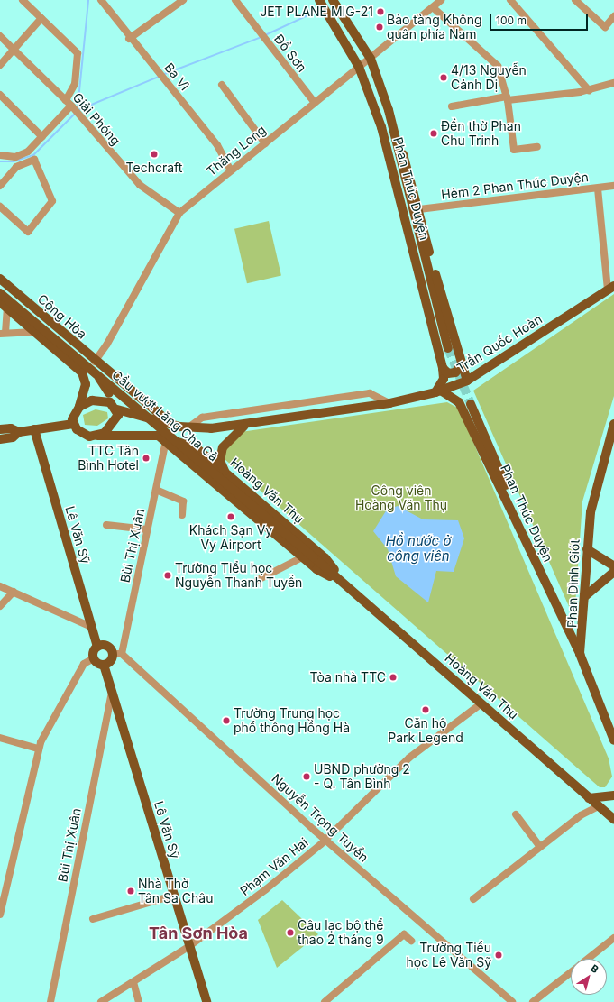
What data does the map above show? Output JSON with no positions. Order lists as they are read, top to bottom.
{
  "streets": {
    "main road": [
      "Phan Thúc Duyện",
      "Cộng Hòa",
      "Trần Quốc Hoàn",
      "Cầu vượt Lăng Cha Cả",
      "Hoàng Văn Thụ",
      "Lê Văn Sỹ",
      "Phan Đình Giót"
    ],
    "street": [
      "Đồ Sơn",
      "Ba Vì",
      "Giải Phóng",
      "Thăng Long",
      "Hẻm 2 Phan Thúc Duyện",
      "Bùi Thị Xuân",
      "Nguyễn Trọng Tuyển",
      "Phạm Văn Hai"
    ]
  },
  "crossings": [
    ["Đồ Sơn", "Thăng Long"],
    ["Ba Vì", "Thăng Long"],
    ["Giải Phóng", "Thăng Long"],
    ["Thăng Long", "Phan Thúc Duyện"],
    ["Thăng Long", "Cộng Hòa"],
    ["Hẻm 2 Phan Thúc Duyện", "Phan Thúc Duyện"],
    ["Phan Thúc Duyện", "Trần Quốc Hoàn"],
    ["Phan Thúc Duyện", "Phan Đình Giót"],
    ["Cộng Hòa", "Trần Quốc Hoàn"],
    ["Trần Quốc Hoàn", "Hoàng Văn Thụ"],
    ["Cầu vượt Lăng Cha Cả", "Hoàng Văn Thụ"],
    ["Hoàng Văn Thụ", "Bùi Thị Xuân"],
    ["Hoàng Văn Thụ", "Phạm Văn Hai"],
    ["Lê Văn Sỹ", "Bùi Thị Xuân"],
    ["Lê Văn Sỹ", "Phạm Văn Hai"],
    ["Bùi Thị Xuân", "Nguyễn Trọng Tuyển"],
    ["Nguyễn Trọng Tuyển", "Phạm Văn Hai"]
  ],
  "districts": ["Tân Sơn Hòa"],
  "water": ["Hồ nước ở công viên"],
  "parks": ["Công viên Hoàng Văn Thụ"],
  "places": [
    "JET PLANE MIG-21",
    "Bảo tàng Không quân phía Nam",
    "4/13 Nguyễn Cảnh Dị",
    "Đền thờ Phan Chu Trinh",
    "Techcraft",
    "TTC Tân Bình Hotel",
    "Khách Sạn Vy Vy Airport",
    "Trường Tiểu học Nguyễn Thanh Tuyền",
    "Tòa nhà TTC",
    "Căn hộ Park Legend",
    "Trường Trung học phổ thông Hồng Hà",
    "UBND phường 2 - Q. Tân Bình",
    "Nhà Thờ Tân Sa Châu",
    "Câu lạc bộ thể thao 2 tháng 9",
    "Trường Tiểu học Lê Văn Sỹ"
  ],
  "scale_bar": "100 m",
  "north": "top right"
}
